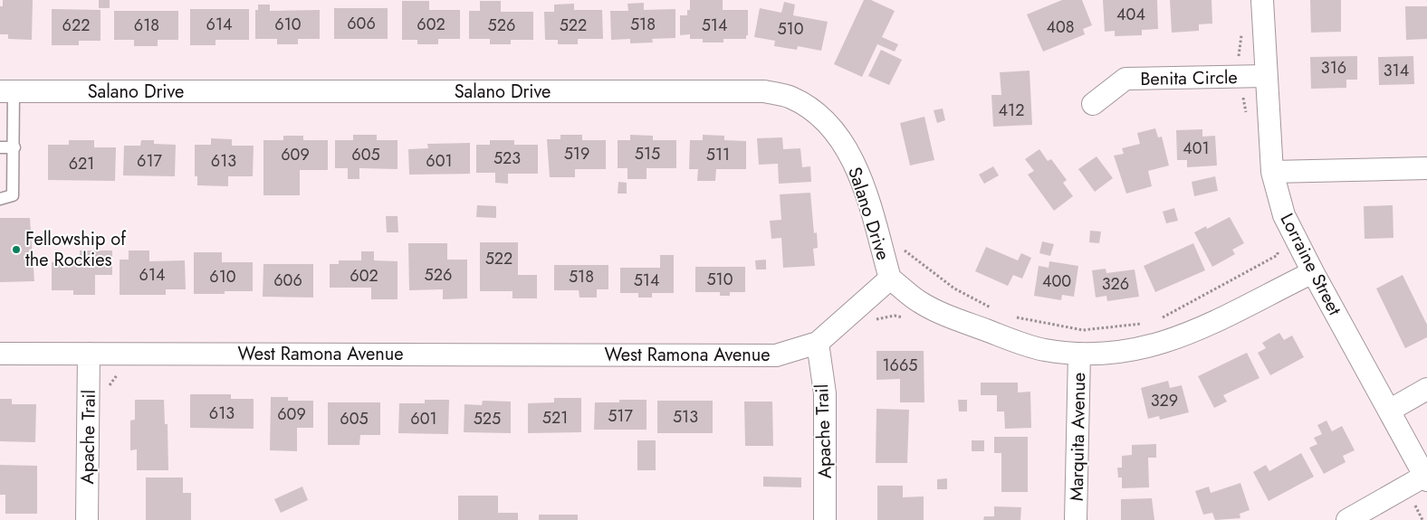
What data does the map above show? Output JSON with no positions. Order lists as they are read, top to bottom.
{
  "streets": {
    "street": [
      "Benita Circle",
      "Salano Drive",
      "Lorraine Street",
      "West Ramona Avenue",
      "Apache Trail",
      "Marquita Avenue"
    ]
  },
  "crossings": [
    ["Benita Circle", "Lorraine Street"],
    ["Salano Drive", "West Ramona Avenue"],
    ["West Ramona Avenue", "Apache Trail"]
  ],
  "places": ["Fellowship of the Rockies"],
  "house_numbers": [
    "404",
    "606",
    "614",
    "610",
    "602",
    "518",
    "622",
    "618",
    "526",
    "522",
    "514",
    "408",
    "510",
    "316",
    "314",
    "412",
    "401",
    "519",
    "515",
    "609",
    "605",
    "511",
    "523",
    "617",
    "613",
    "601",
    "621",
    "522",
    "614",
    "526",
    "602",
    "610",
    "518",
    "510",
    "606",
    "514",
    "400",
    "326",
    "1665",
    "329",
    "613",
    "609",
    "517",
    "513",
    "521",
    "605",
    "601",
    "525"
  ]
}
